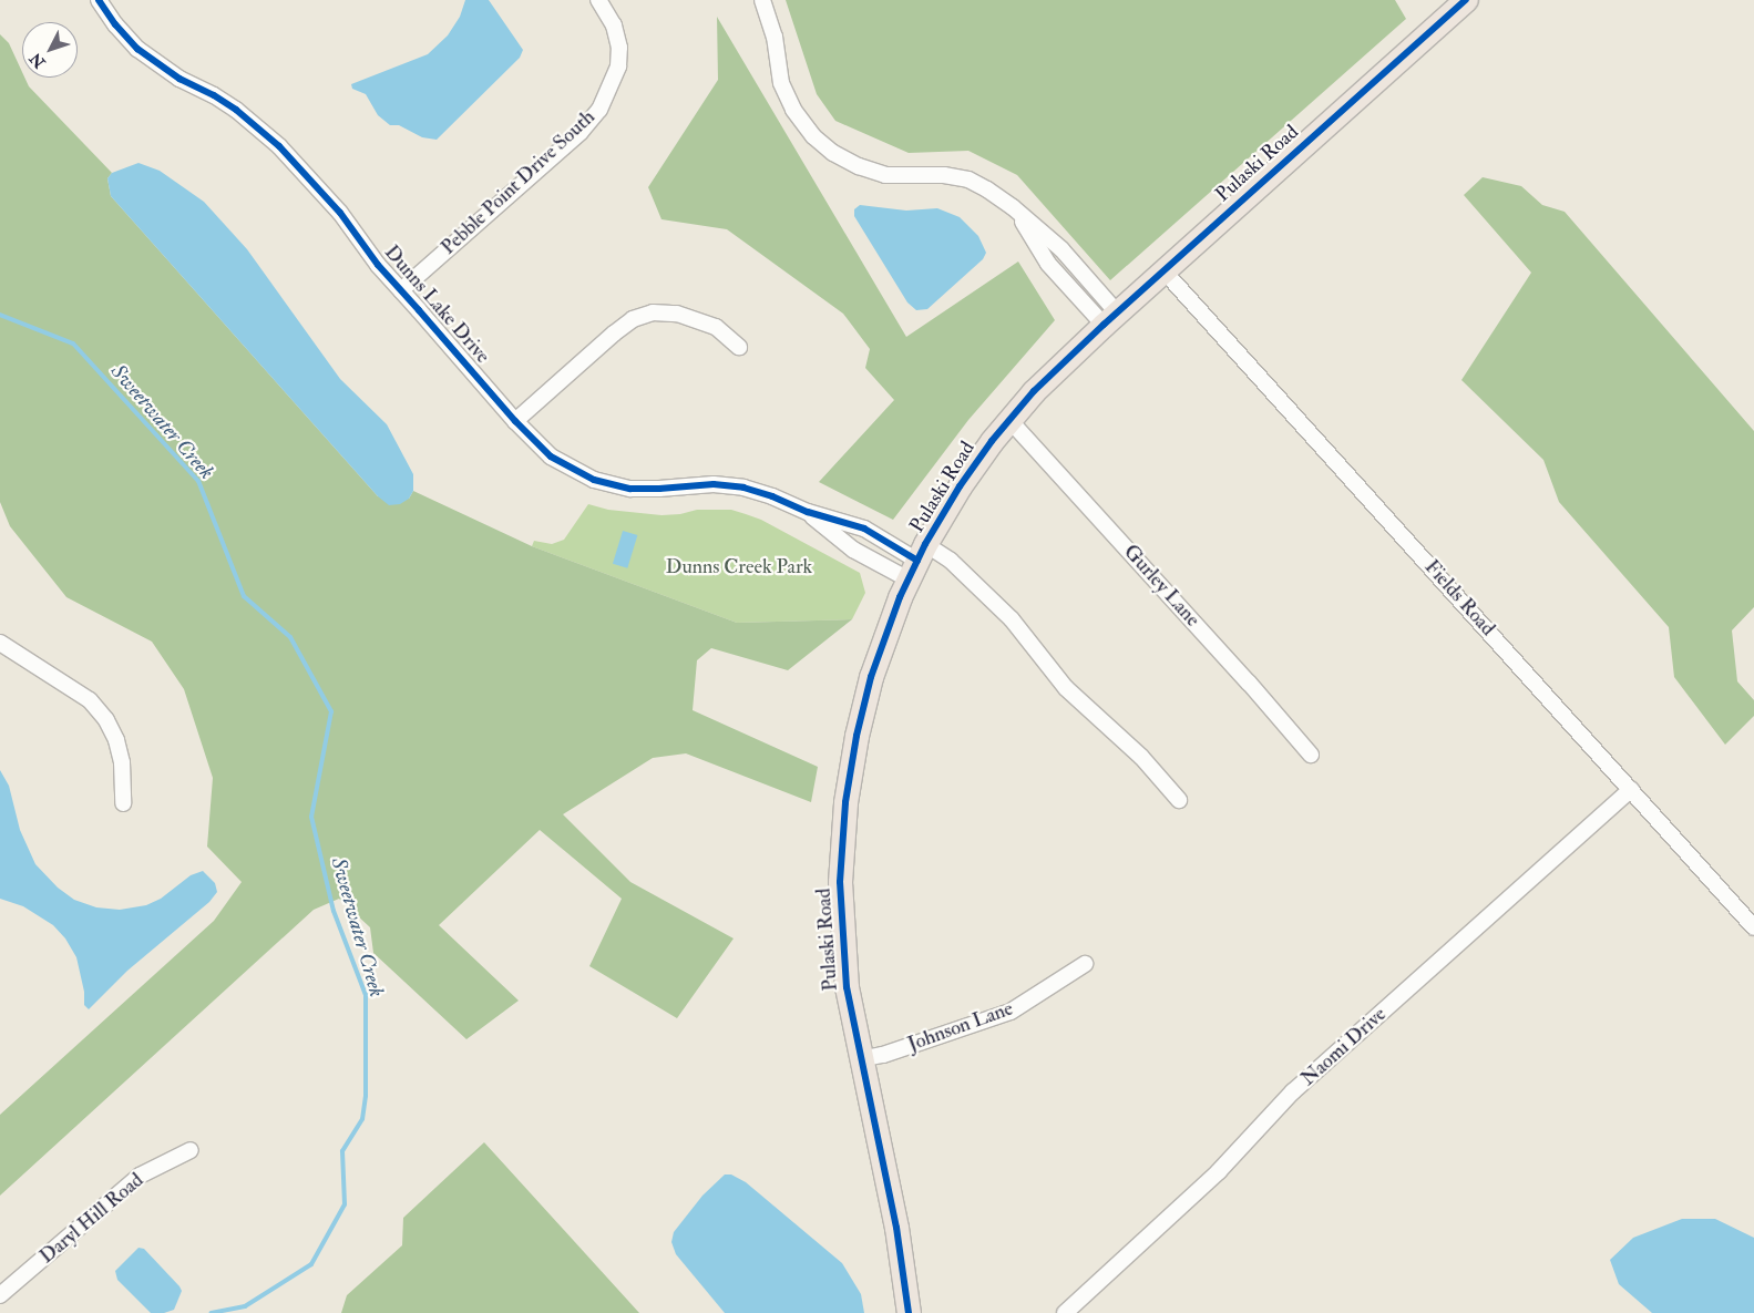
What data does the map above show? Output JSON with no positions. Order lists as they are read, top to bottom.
{
  "streets": {
    "main road": ["Pulaski Road"],
    "street": [
      "Pebble Point Drive South",
      "Dunns Lake Drive",
      "Gurley Lane",
      "Fields Road",
      "Johnson Lane",
      "Naomi Drive",
      "Daryl Hill Road"
    ]
  },
  "crossings": [
    ["Pulaski Road", "Gurley Lane"],
    ["Pulaski Road", "Fields Road"],
    ["Pulaski Road", "Johnson Lane"],
    ["Pebble Point Drive South", "Dunns Lake Drive"],
    ["Fields Road", "Naomi Drive"]
  ],
  "water": ["Sweetwater Creek"],
  "parks": ["Dunns Creek Park"],
  "north": "bottom left"
}
